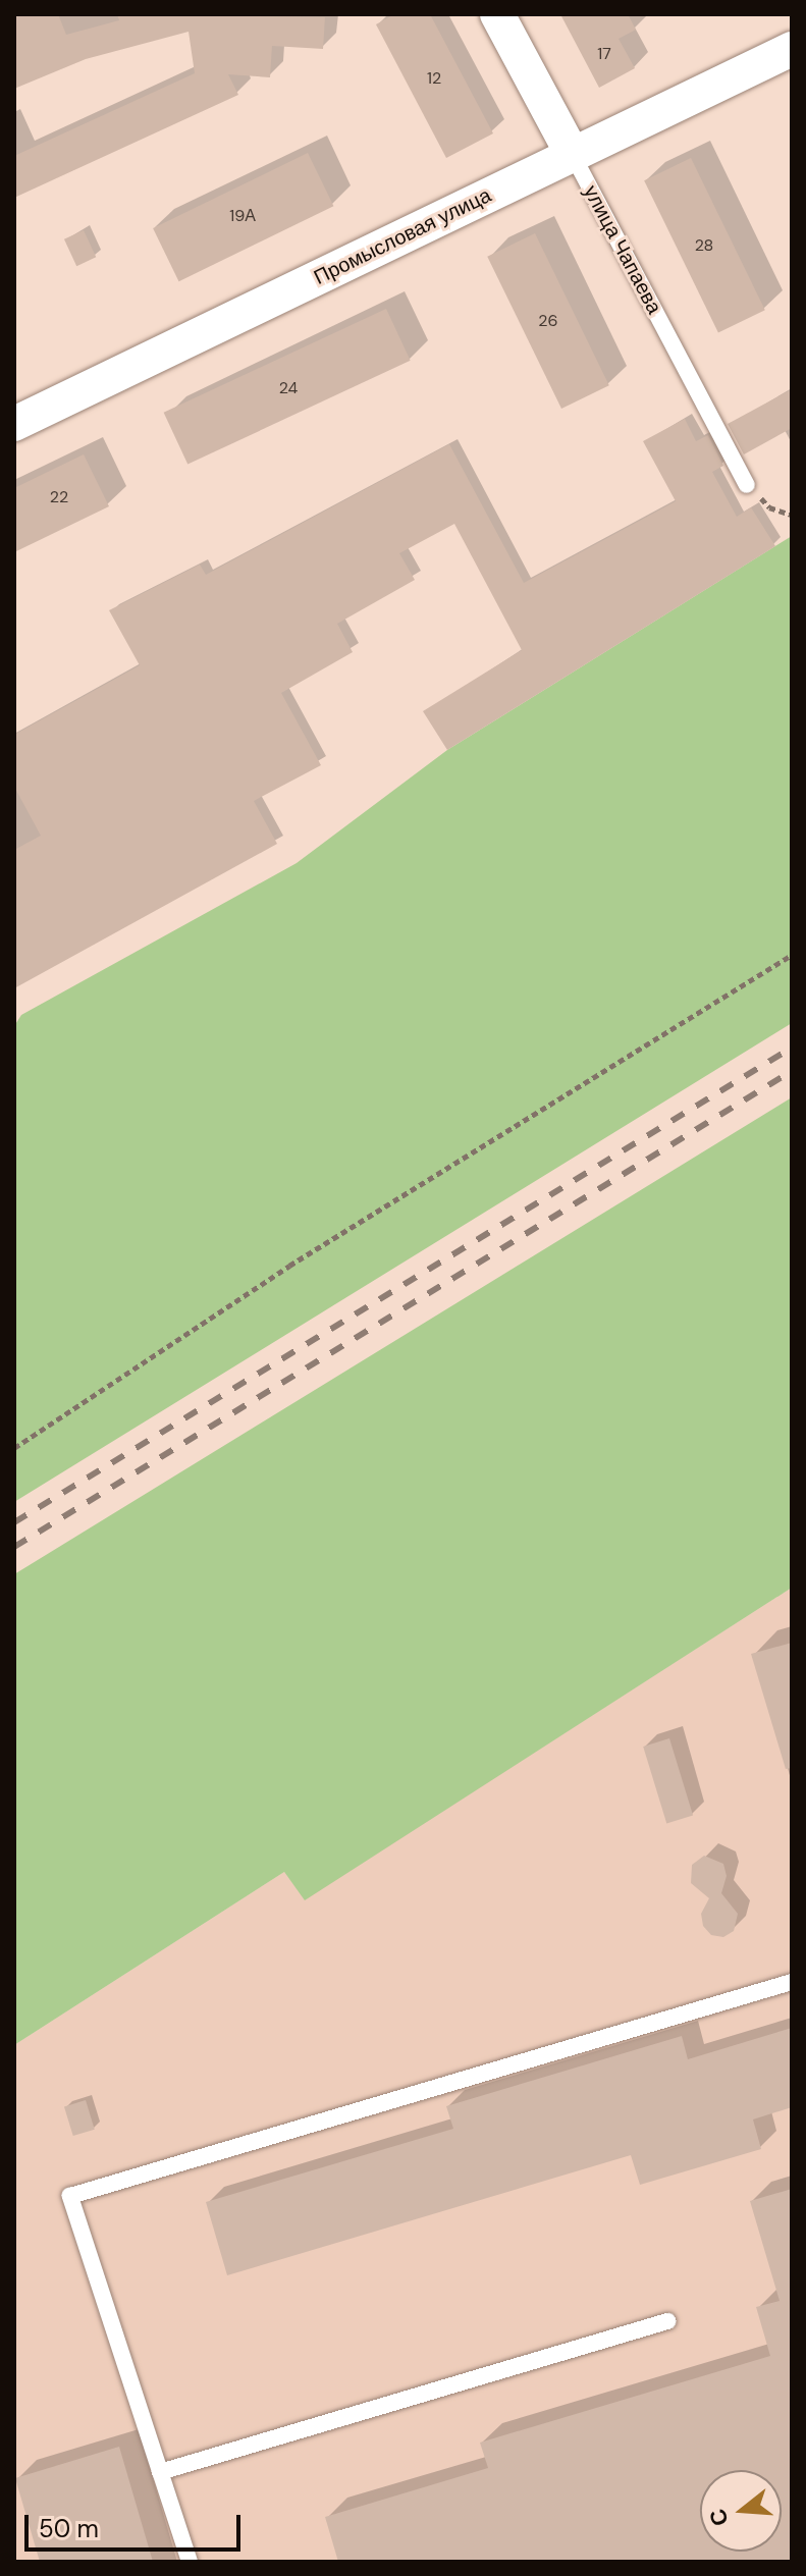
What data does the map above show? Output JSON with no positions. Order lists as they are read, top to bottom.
{
  "streets": {
    "street": ["Промысловая улица", "улица Чапаева"]
  },
  "crossings": [
    ["Промысловая улица", "улица Чапаева"]
  ],
  "house_numbers": [
    "17",
    "12",
    "19А",
    "28",
    "26",
    "24",
    "22"
  ],
  "scale_bar": "50 m",
  "north": "left"
}
